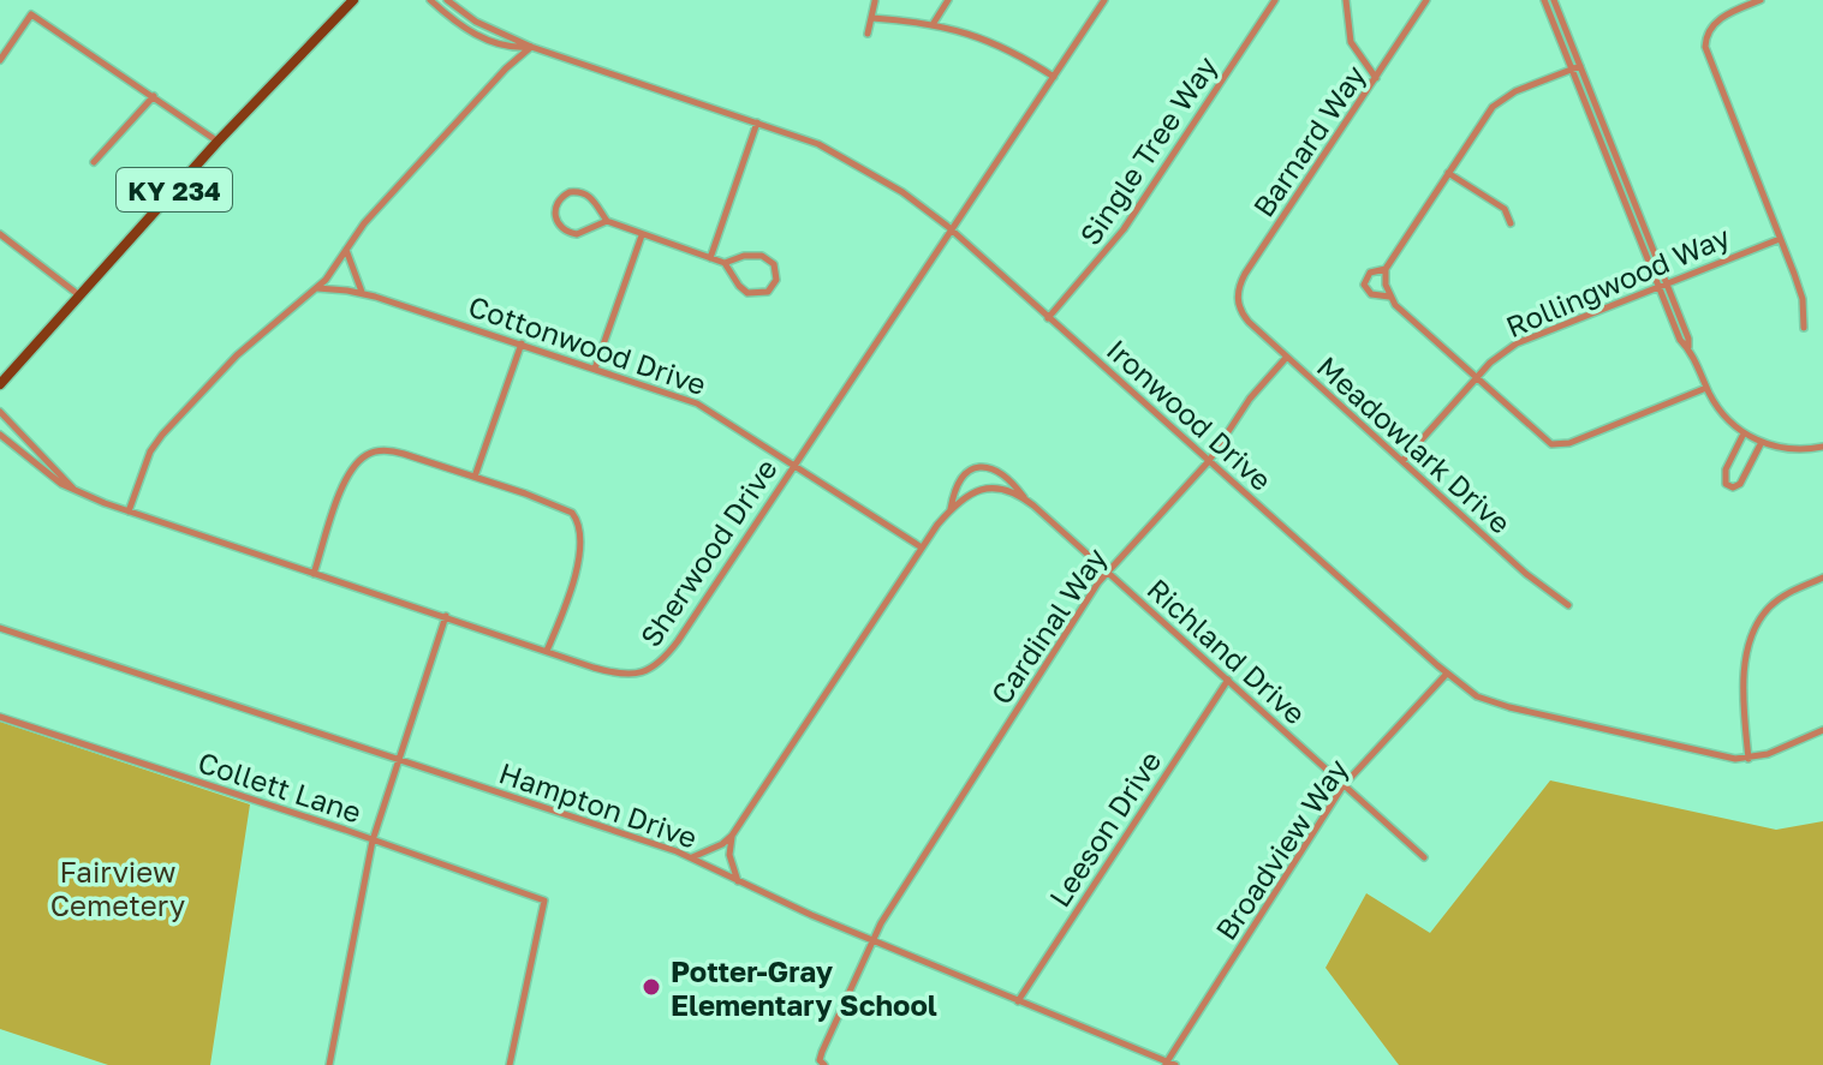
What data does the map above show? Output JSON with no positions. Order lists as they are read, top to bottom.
{
  "streets": {
    "main road": ["KY 234"],
    "street": [
      "Barnard Way",
      "Single Tree Way",
      "Rollingwood Way",
      "Cottonwood Drive",
      "Ironwood Drive",
      "Meadowlark Drive",
      "Sherwood Drive",
      "Cardinal Way",
      "Richland Drive",
      "Collett Lane",
      "Hampton Drive",
      "Leeson Drive",
      "Broadview Way"
    ]
  },
  "crossings": [
    ["Barnard Way", "Meadowlark Drive"],
    ["Single Tree Way", "Ironwood Drive"],
    ["Rollingwood Way", "Meadowlark Drive"],
    ["Cottonwood Drive", "Sherwood Drive"],
    ["Ironwood Drive", "Sherwood Drive"],
    ["Ironwood Drive", "Cardinal Way"],
    ["Ironwood Drive", "Broadview Way"],
    ["Meadowlark Drive", "Cardinal Way"],
    ["Cardinal Way", "Richland Drive"],
    ["Cardinal Way", "Hampton Drive"],
    ["Richland Drive", "Leeson Drive"],
    ["Richland Drive", "Broadview Way"],
    ["Hampton Drive", "Leeson Drive"],
    ["Hampton Drive", "Broadview Way"]
  ],
  "parks": ["Fairview Cemetery"],
  "places": ["Potter-Gray Elementary School"]
}
